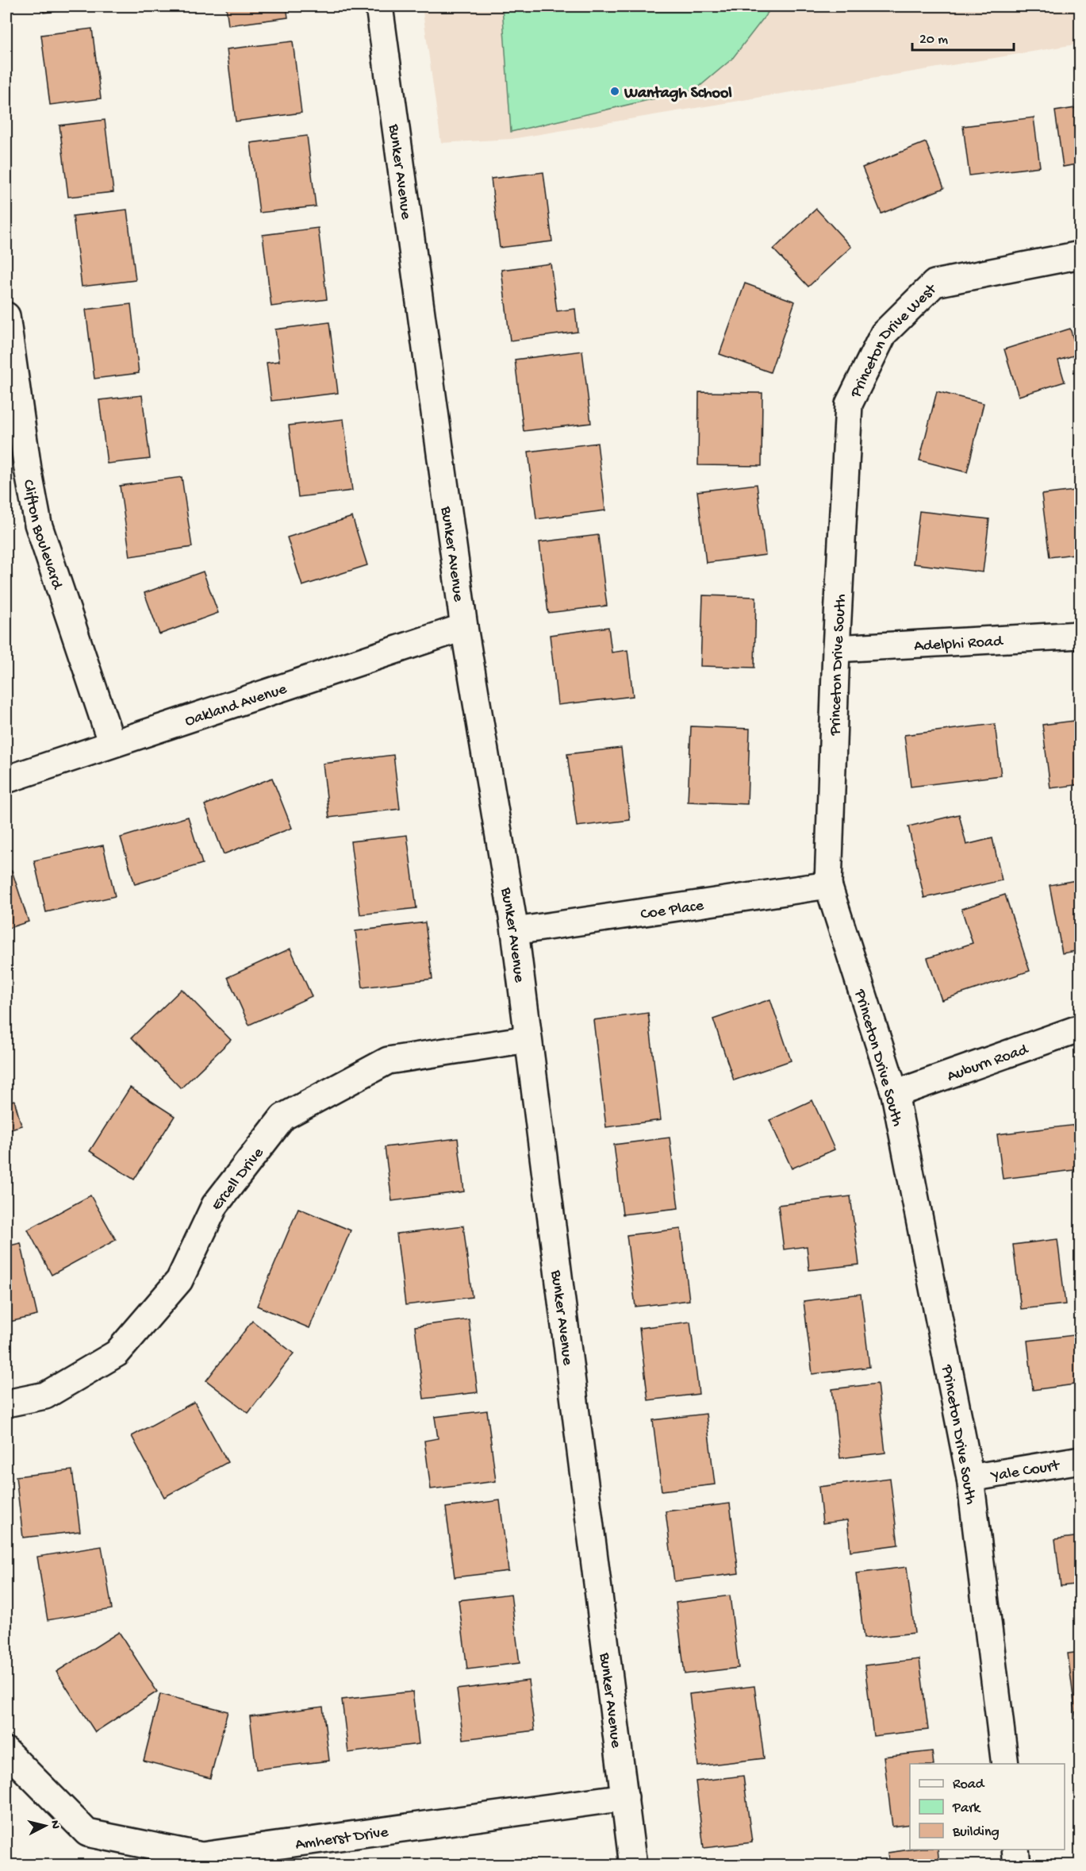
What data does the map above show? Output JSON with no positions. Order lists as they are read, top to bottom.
{
  "streets": {
    "street": [
      "Bunker Avenue",
      "Princeton Drive West",
      "Clifton Boulevard",
      "Adelphi Road",
      "Princeton Drive South",
      "Oakland Avenue",
      "Coe Place",
      "Auburn Road",
      "Ercell Drive",
      "Yale Court",
      "Amherst Drive"
    ]
  },
  "crossings": [
    ["Bunker Avenue", "Oakland Avenue"],
    ["Bunker Avenue", "Coe Place"],
    ["Bunker Avenue", "Ercell Drive"],
    ["Bunker Avenue", "Amherst Drive"],
    ["Princeton Drive West", "Princeton Drive South"],
    ["Clifton Boulevard", "Oakland Avenue"],
    ["Adelphi Road", "Princeton Drive South"],
    ["Princeton Drive South", "Coe Place"],
    ["Princeton Drive South", "Auburn Road"],
    ["Princeton Drive South", "Yale Court"]
  ],
  "places": ["Wantagh School"],
  "legend": ["Road", "Park", "Building"],
  "scale_bar": "20 m",
  "north": "right"
}
